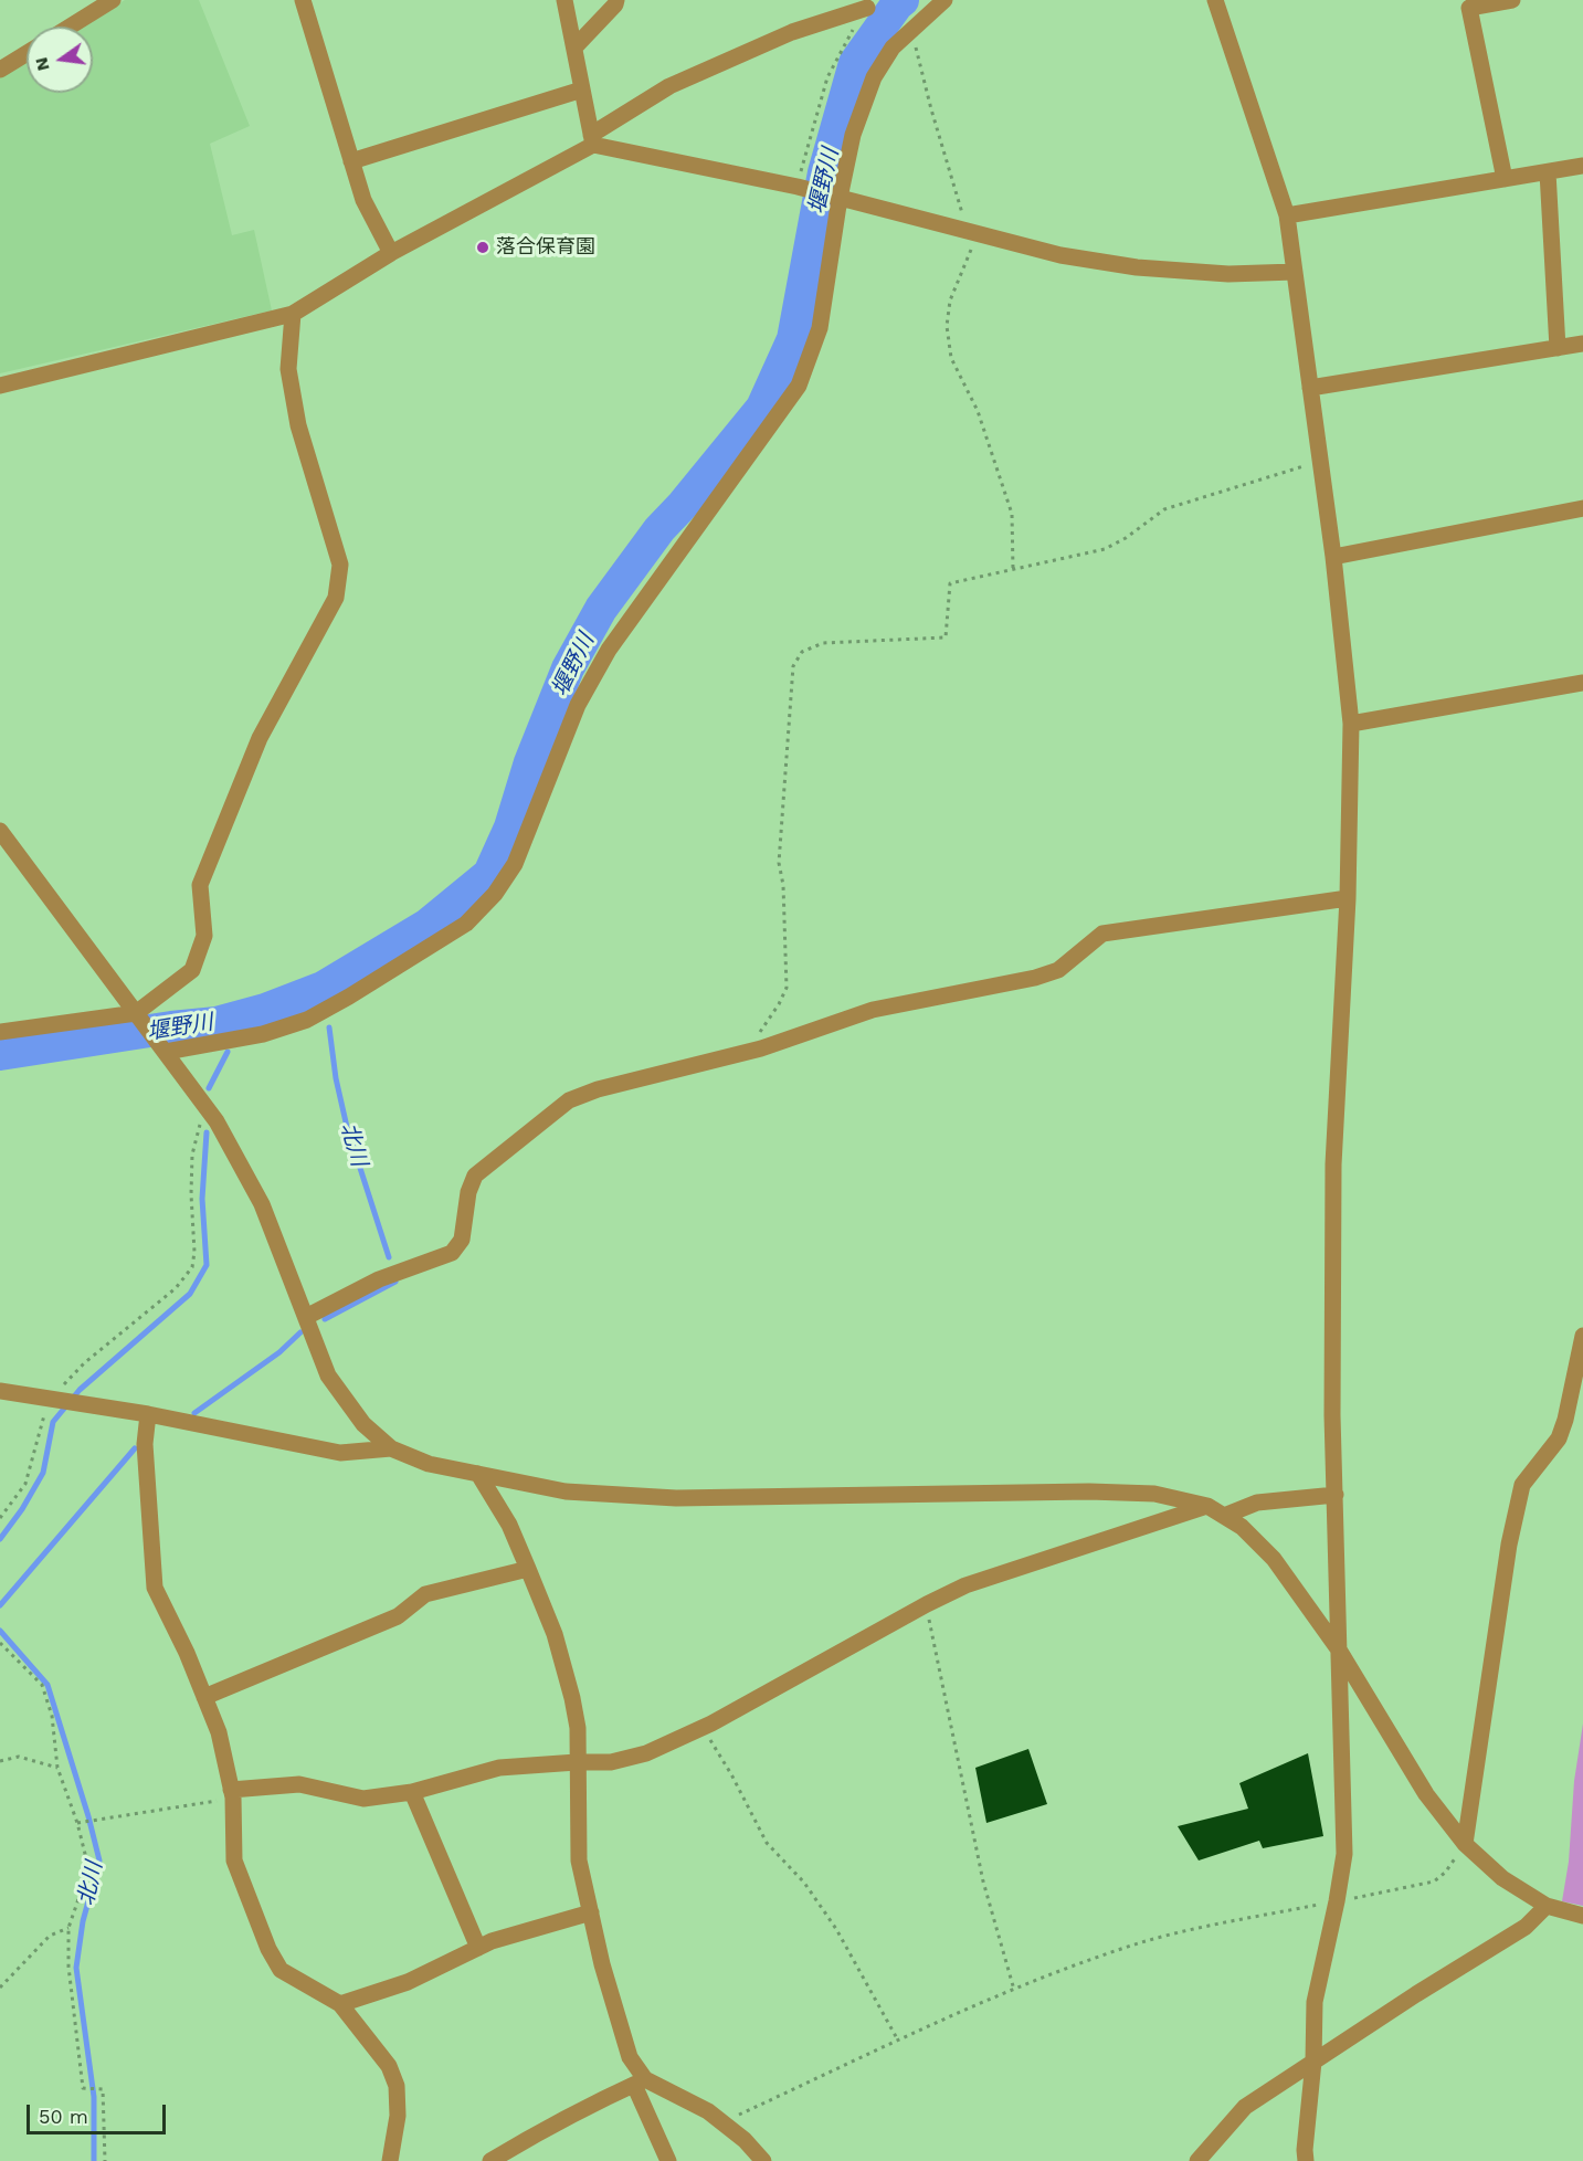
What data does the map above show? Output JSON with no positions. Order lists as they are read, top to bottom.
{
  "water": ["堰野川", "北川"],
  "places": ["落合保育園"],
  "scale_bar": "50 m",
  "north": "left"
}
